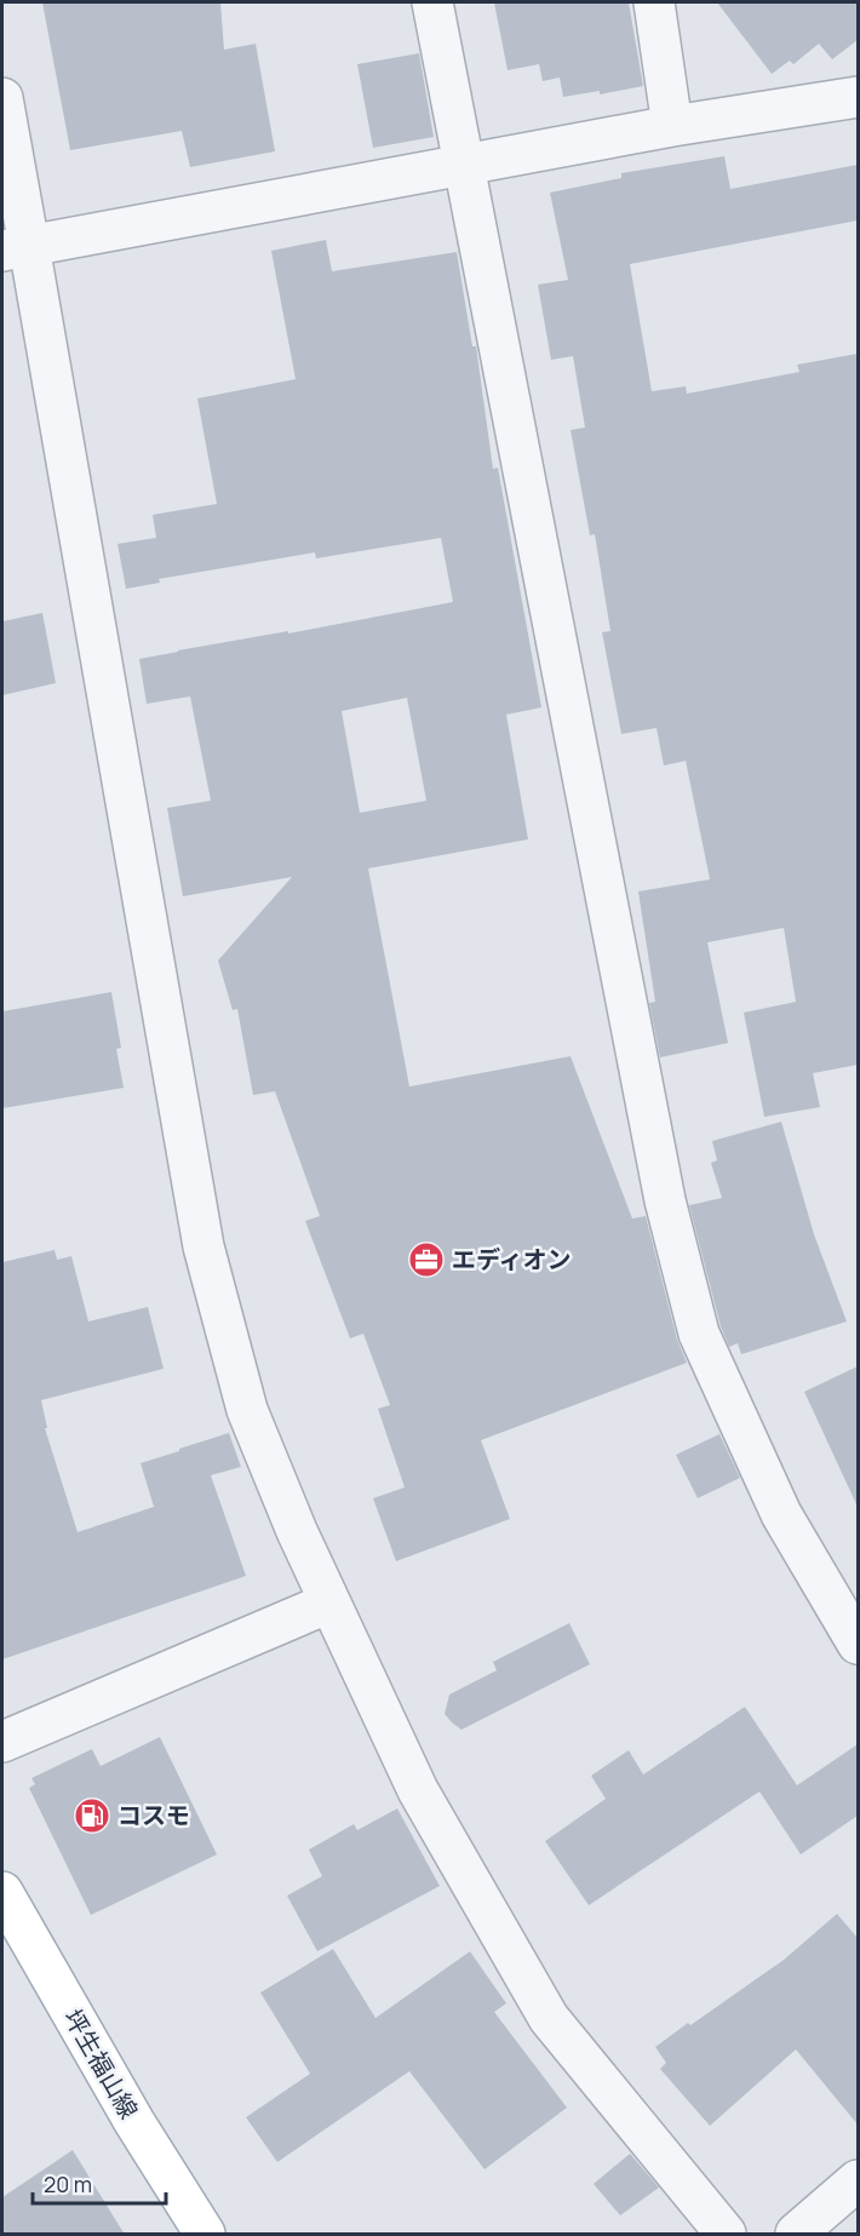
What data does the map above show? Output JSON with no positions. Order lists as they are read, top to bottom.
{
  "streets": {
    "main road": ["坪生福山線"]
  },
  "places": {
    "office": ["エディオン"],
    "fuel station": ["コスモ"]
  },
  "scale_bar": "20 m"
}
